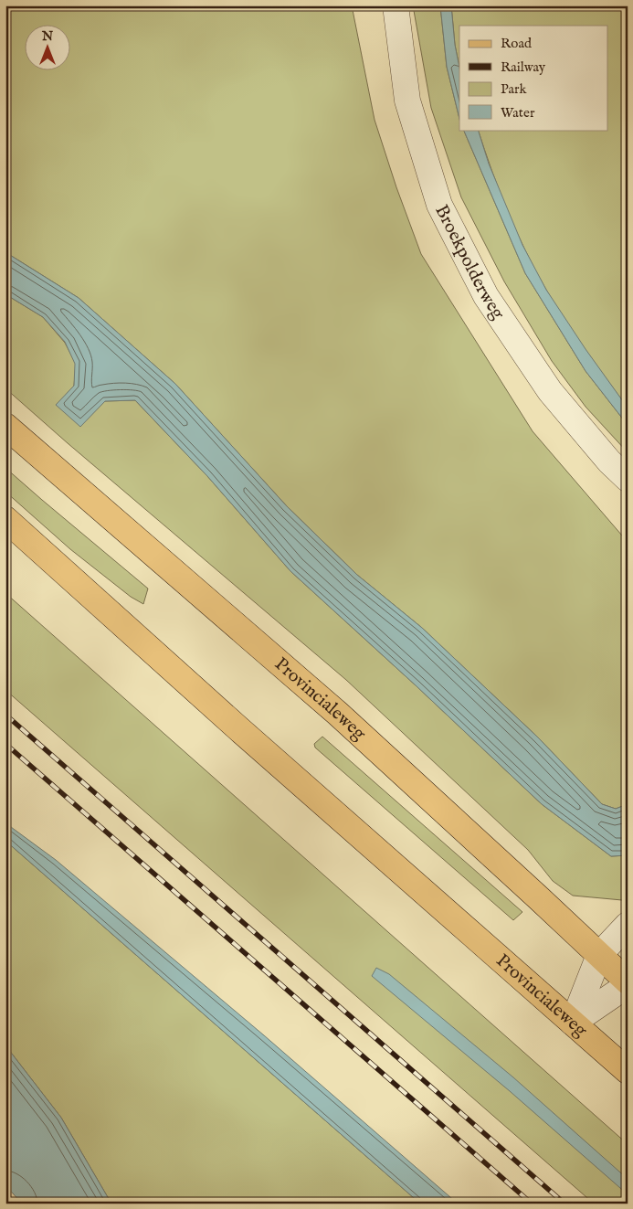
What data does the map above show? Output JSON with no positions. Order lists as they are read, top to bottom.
{
  "streets": {
    "main road": ["Provincialeweg"],
    "street": ["Broekpolderweg"]
  },
  "legend": [
    "Road",
    "Railway",
    "Park",
    "Water"
  ],
  "north": "top"
}
